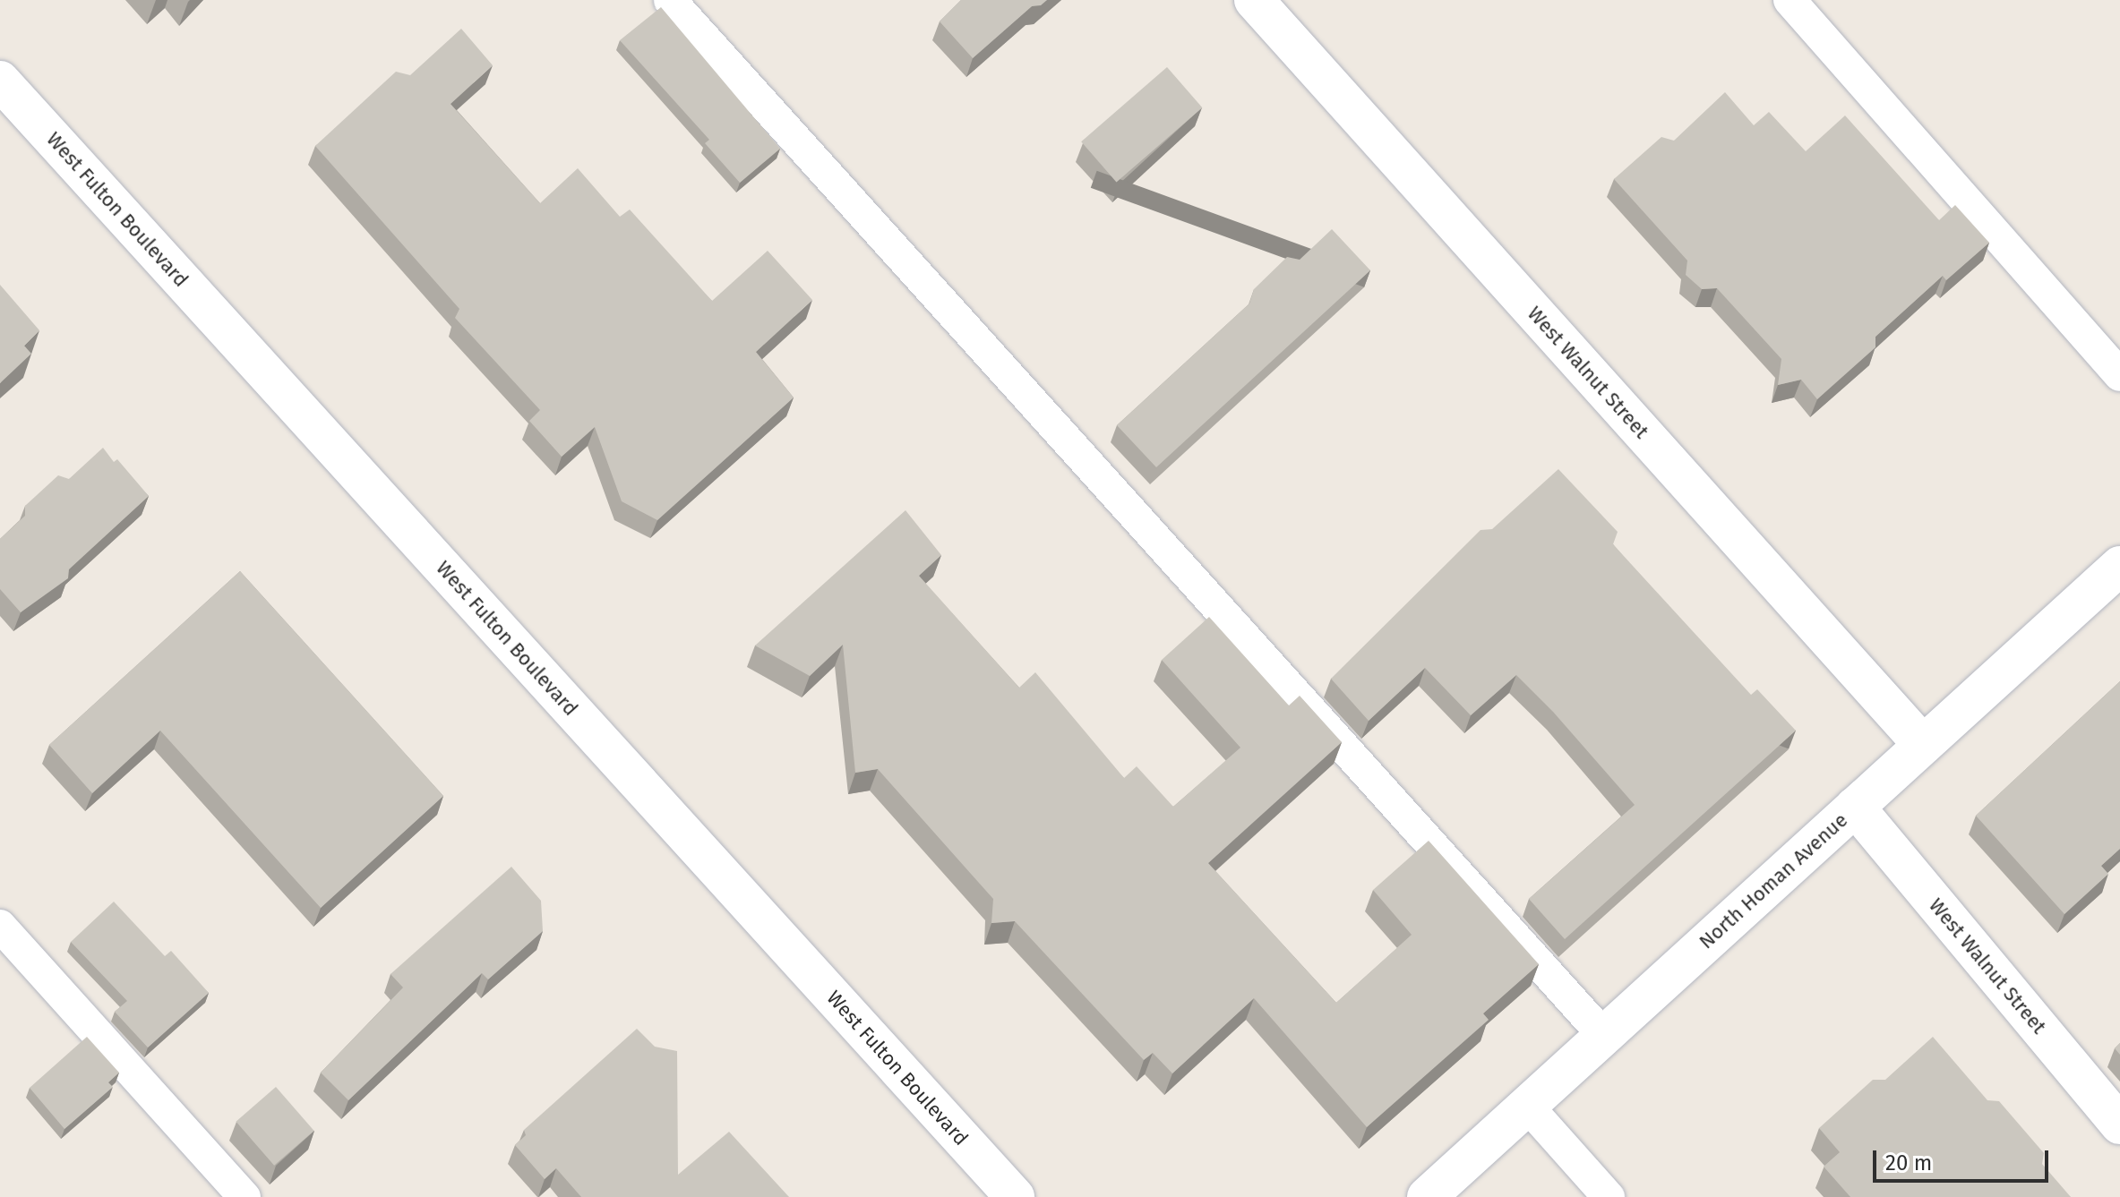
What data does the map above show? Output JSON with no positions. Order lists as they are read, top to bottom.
{
  "streets": {
    "street": ["West Fulton Boulevard", "West Walnut Street", "North Homan Avenue"]
  },
  "crossings": [
    ["West Walnut Street", "North Homan Avenue"]
  ],
  "scale_bar": "20 m"
}
